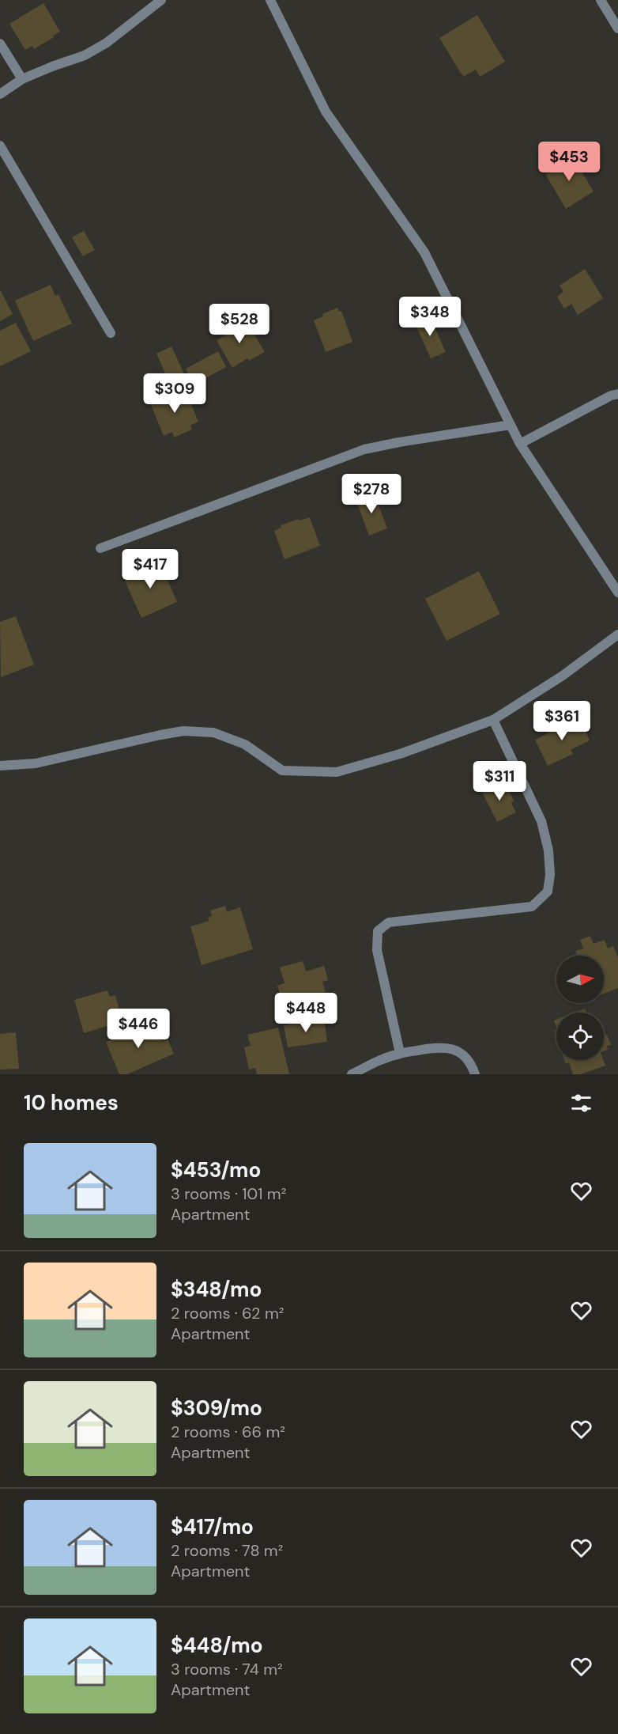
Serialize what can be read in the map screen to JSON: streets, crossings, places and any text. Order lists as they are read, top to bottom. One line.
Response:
{"north":"right","page":{"price":["$453","$348","$528","$309","$278","$417","$361","$311","$448","$446"],"heading":"10 homes","list":[{"name":"$453/mo","note":"3 rooms · 101 m² · Apartment"},{"name":"$348/mo","note":"2 rooms · 62 m² · Apartment"},{"name":"$309/mo","note":"2 rooms · 66 m² · Apartment"},{"name":"$417/mo","note":"2 rooms · 78 m² · Apartment"},{"name":"$448/mo","note":"3 rooms · 74 m² · Apartment"}]}}
